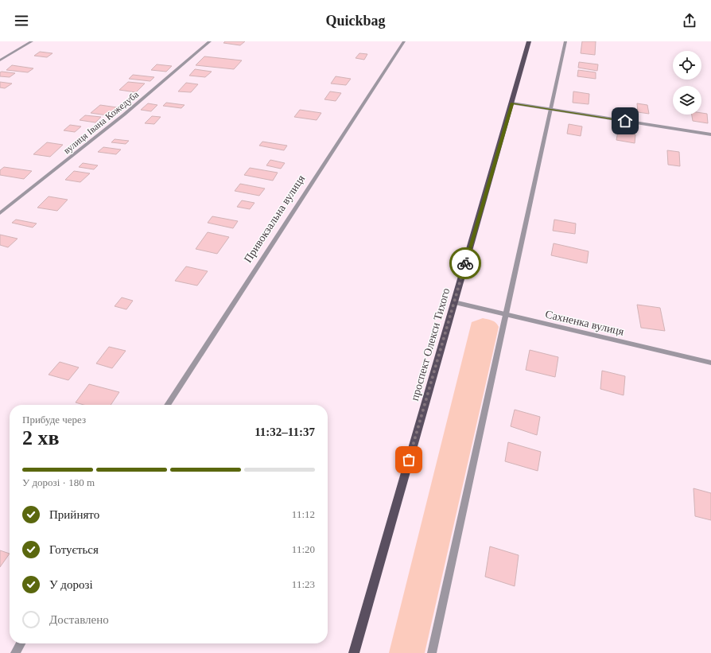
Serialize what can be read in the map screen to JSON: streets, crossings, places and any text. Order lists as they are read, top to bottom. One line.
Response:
{"streets":{"main road":["проспект Олекси Тихого"],"street":["вулиця Івана Кожедуба","Привокзальна вулиця","Сахненка вулиця"]},"crossings":[["Сахненка вулиця","проспект Олекси Тихого"]],"page":{"header":"Quickbag","heading":["2 хв","Прибуде через","11:32–11:37"],"bar":"У дорозі · 180 m","list":[["Прийнято","11:12"],["Готується","11:20"],["У дорозі","11:23"],"Доставлено"]}}
